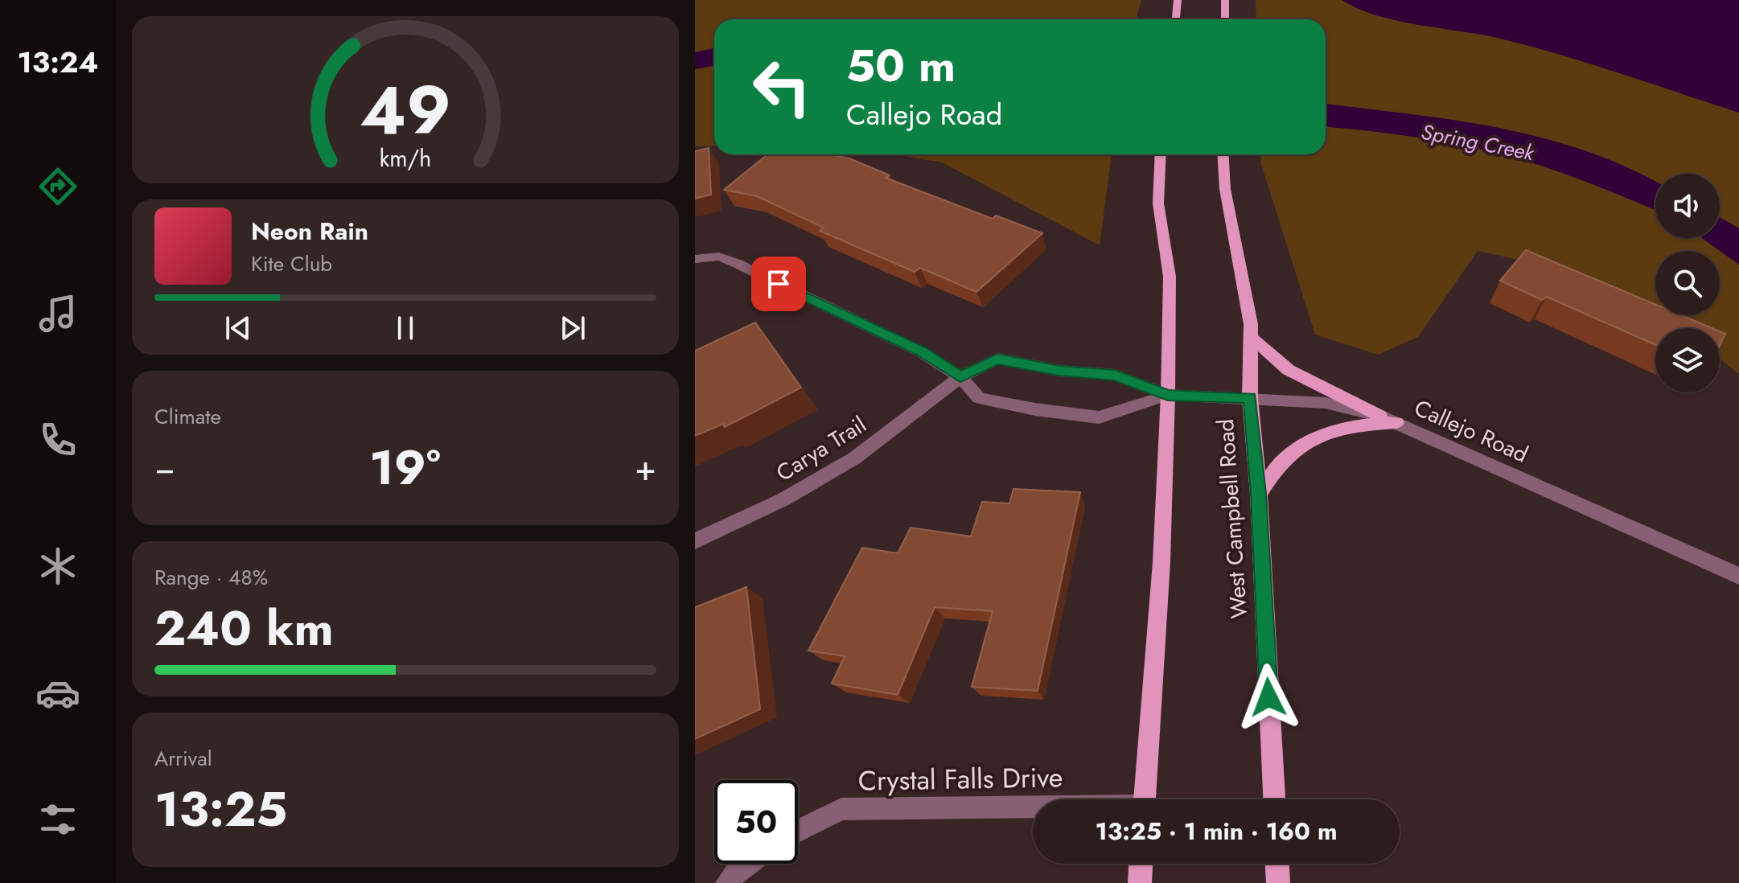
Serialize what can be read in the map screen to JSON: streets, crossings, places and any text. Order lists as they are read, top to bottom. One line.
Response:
{"streets":{"main road":["West Campbell Road"],"street":["Callejo Road","Carya Trail","Crystal Falls Drive"]},"crossings":[["Callejo Road","Carya Trail"],["Callejo Road","West Campbell Road"]],"water":["Spring Creek"],"page":{"tabs":"13:24","turn":["50 m","Callejo Road"],"song":["Neon Rain","Kite Club"],"tile":["Climate",["Range · 48%","240 km"],["Arrival","13:25"]],"heat":["−","19°","+"],"limit":"50","trip":"13:25 · 1 min · 160 m","gauge":["49","km/h"]}}
